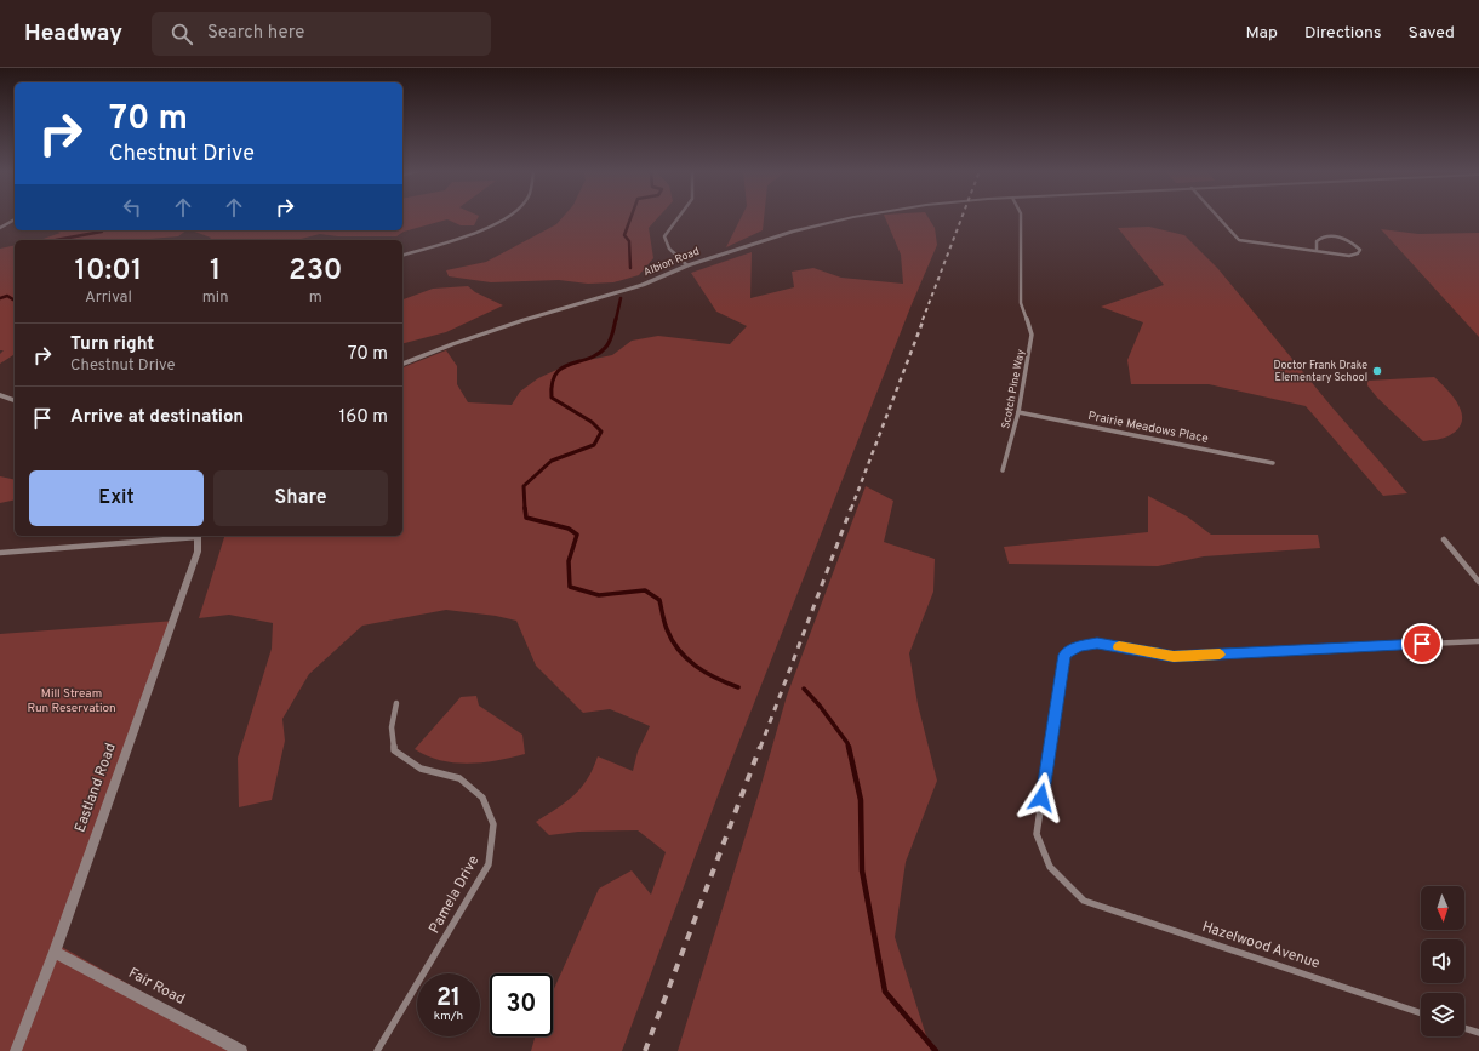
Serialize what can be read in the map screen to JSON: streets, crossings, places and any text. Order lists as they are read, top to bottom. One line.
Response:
{"streets":{"street":["Albion Road","Scotch Pine Way","Prairie Meadows Place","Eastland Road","Pamela Drive","Hazelwood Avenue","Fair Road"]},"crossings":[["Scotch Pine Way","Prairie Meadows Place"],["Eastland Road","Fair Road"]],"parks":["Mill Stream Run Reservation"],"places":["Doctor Frank Drake Elementary School"],"north":"bottom","page":{"header":"Headway","search":"Search here","nav":["Map","Directions","Saved"],"turn":["70 m","Chestnut Drive"],"eta":["10:01","Arrival","1","min","230","m"],"list":[{"name":"Turn right","note":"Chestnut Drive","value":"70 m"},{"name":"Arrive at destination","value":"160 m"}],"buttons":["Exit","Share"],"speed":"21 km/h","limit":"30"}}
